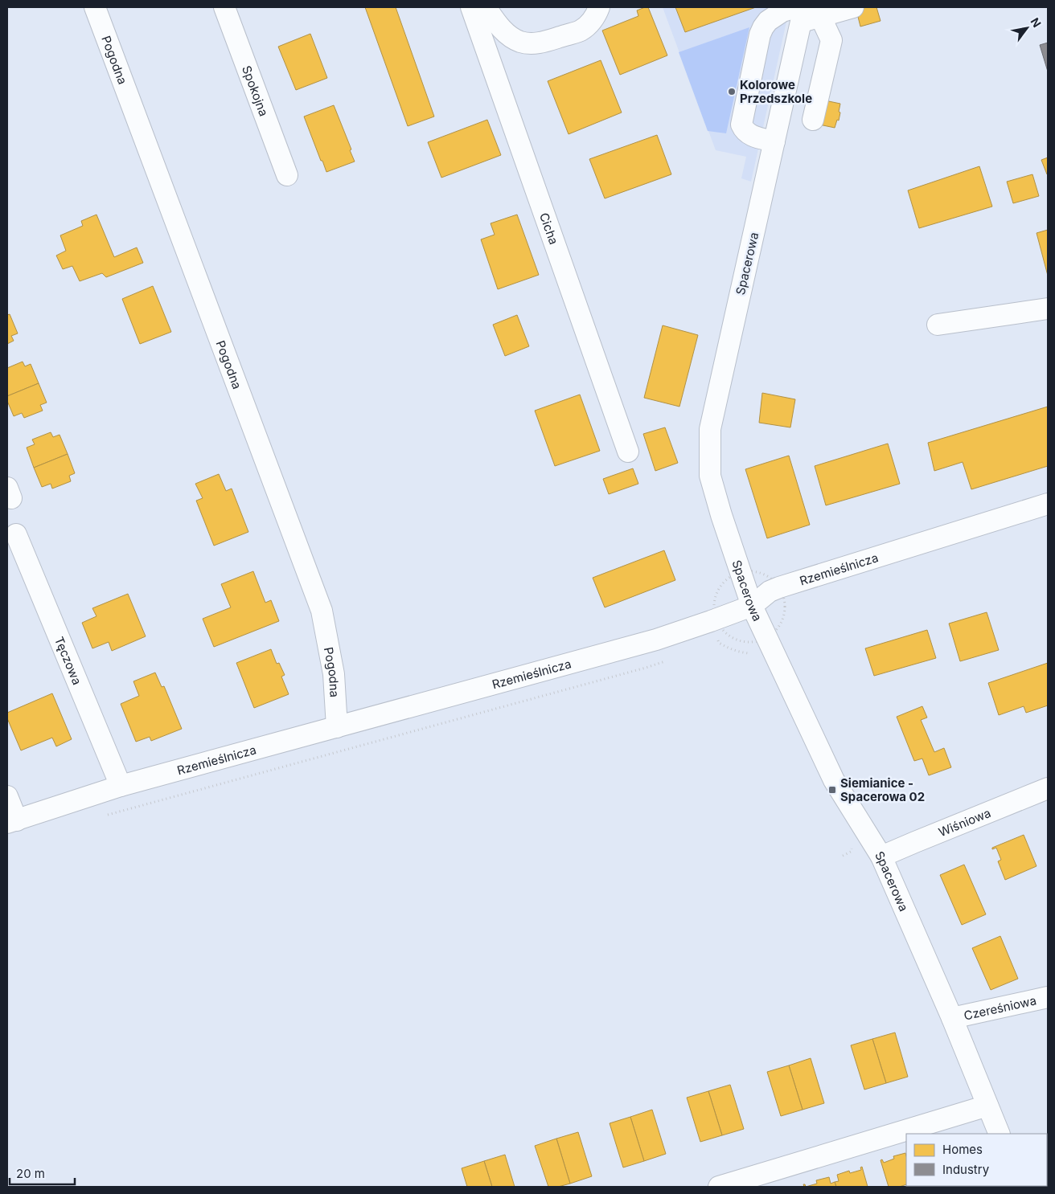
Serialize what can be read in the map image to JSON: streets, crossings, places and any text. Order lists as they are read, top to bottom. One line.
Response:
{"streets":{"street":["Pogodna","Spokojna","Cicha","Spacerowa","Rzemieślnicza","Tęczowa","Wiśniowa","Czereśniowa"]},"crossings":[["Pogodna","Rzemieślnicza"],["Spacerowa","Rzemieślnicza"],["Spacerowa","Wiśniowa"],["Spacerowa","Czereśniowa"],["Rzemieślnicza","Tęczowa"]],"places":{"other":["Kolorowe Przedszkole"],"transit":["Siemianice - Spacerowa 02"]},"legend":["Homes","Industry"],"scale_bar":"20 m","north":"top right"}
